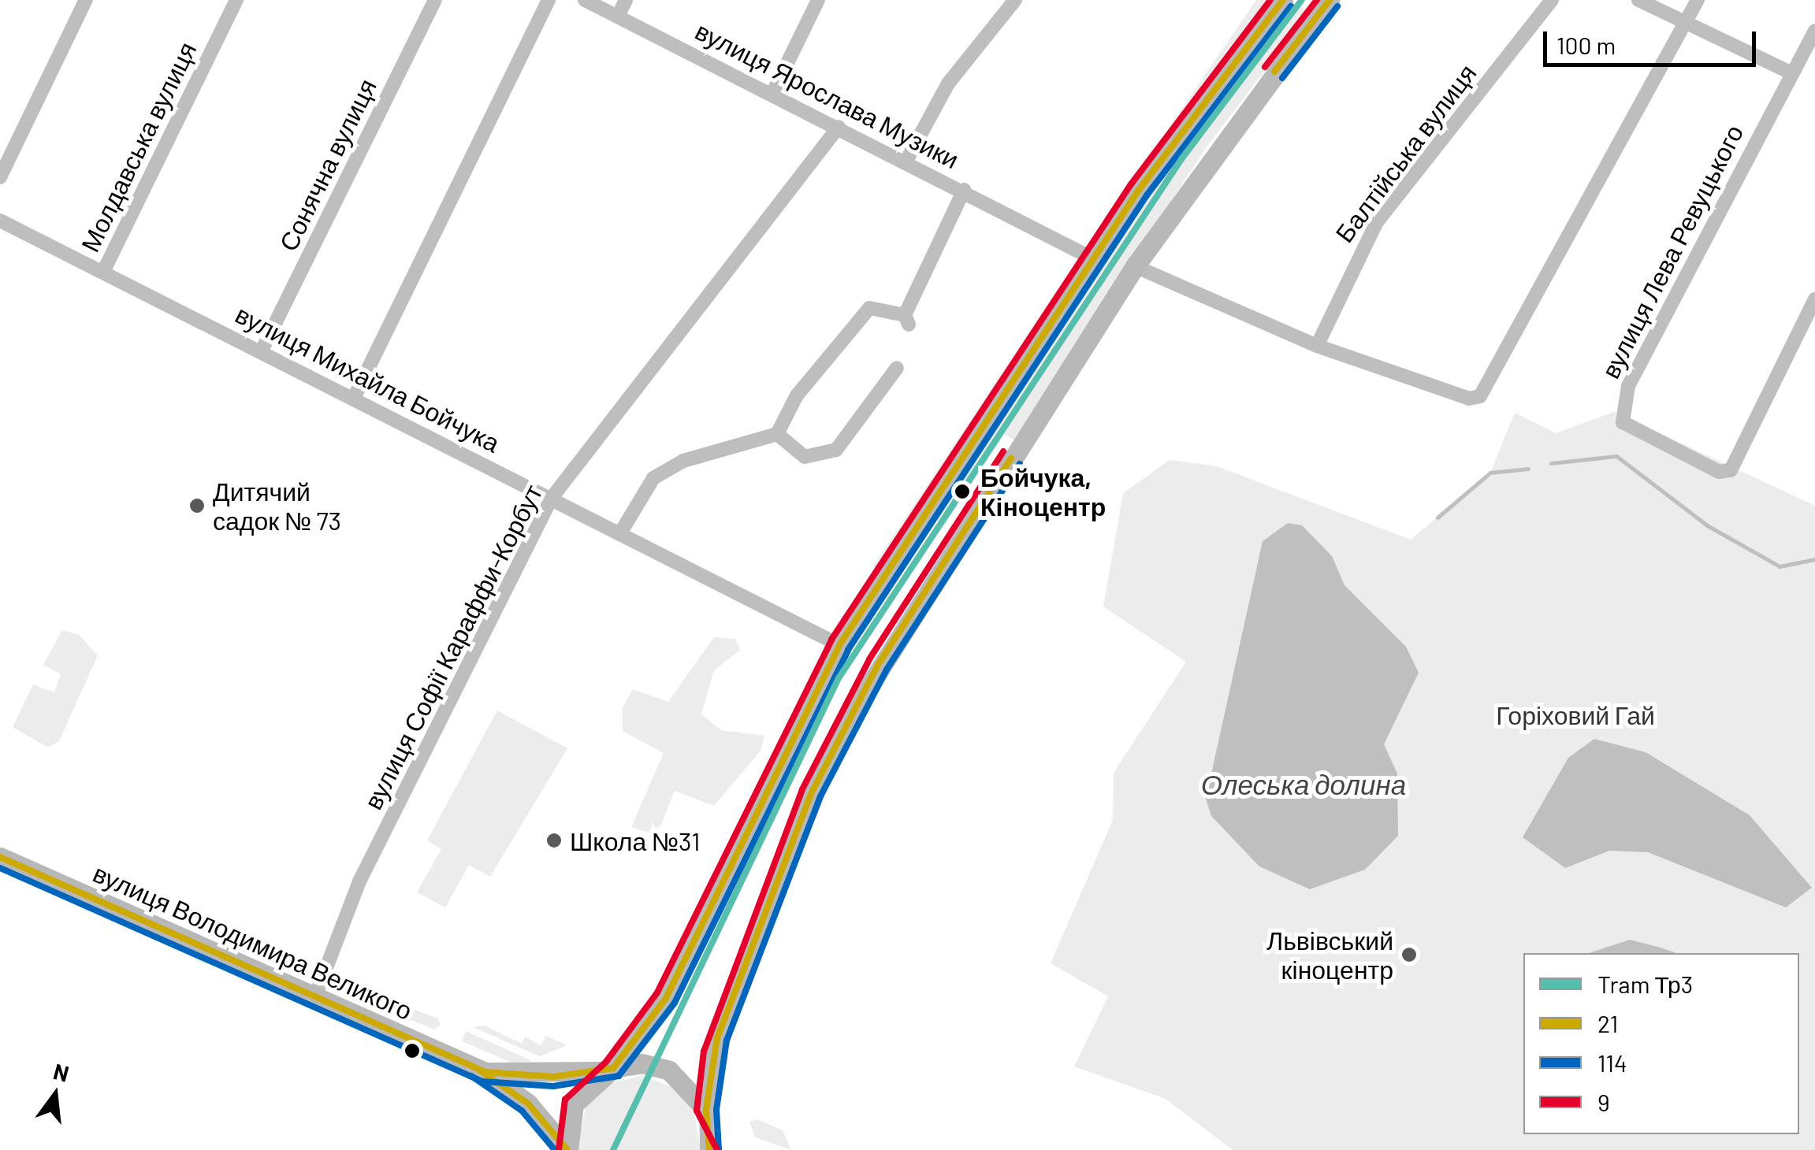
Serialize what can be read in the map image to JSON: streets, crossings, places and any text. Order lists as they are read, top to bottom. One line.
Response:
{"streets":{"main road":["вулиця Володимира Великого"],"street":["вулиця Ярослава Музики","Молдавська вулиця","Балтійська вулиця","Сонячна вулиця","вулиця Лева Ревуцького","вулиця Михайла Бойчука","вулиця Софії Караффи-Корбут"]},"crossings":[["вулиця Ярослава Музики","вулиця Софії Караффи-Корбут"],["Молдавська вулиця","вулиця Михайла Бойчука"],["Сонячна вулиця","вулиця Михайла Бойчука"],["вулиця Михайла Бойчука","вулиця Софії Караффи-Корбут"],["вулиця Софії Караффи-Корбут","вулиця Володимира Великого"]],"water":["Олеська долина"],"parks":["Горіховий Гай"],"places":["Бойчука, Кіноцентр","Дитячий садок № 73","Школа №31","Львівський кіноцентр"],"lines":["tram line Тр3","transit line 21","transit line 9","transit line 114"],"legend":["Tram Тр3","21","114","9"],"scale_bar":"100 m","north":"top"}
